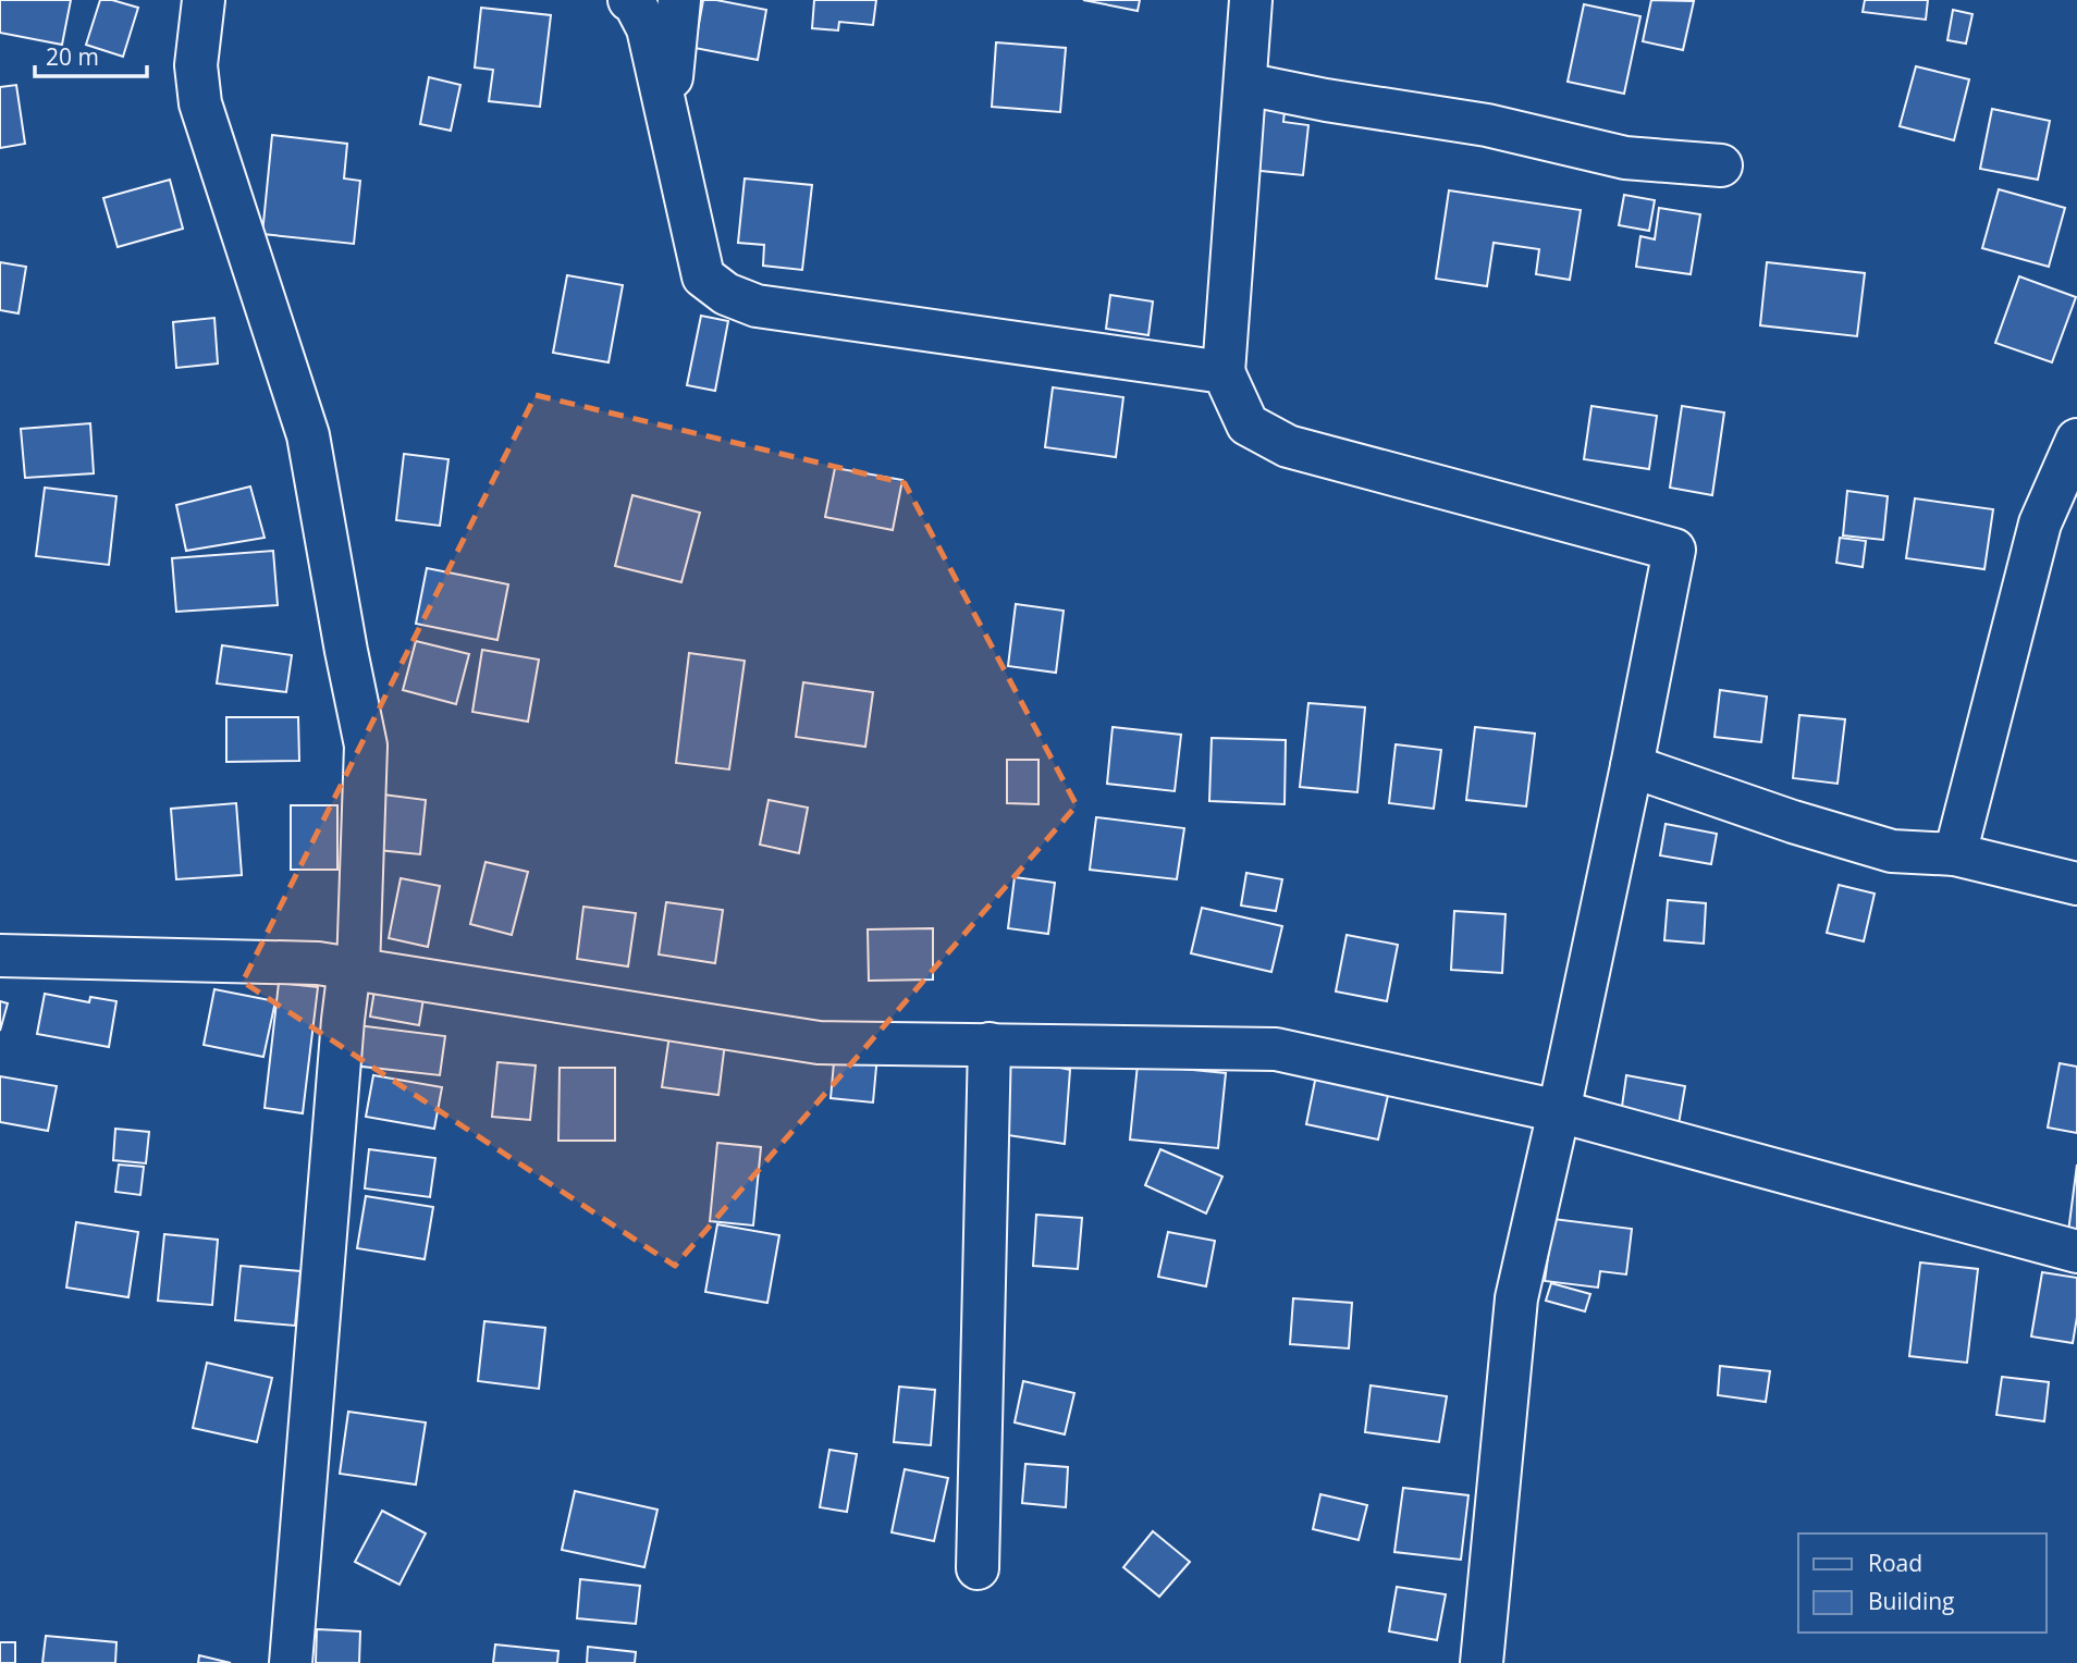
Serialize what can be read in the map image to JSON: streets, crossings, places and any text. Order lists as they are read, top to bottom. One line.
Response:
{"legend":["Road","Building"],"scale_bar":"20 m"}
